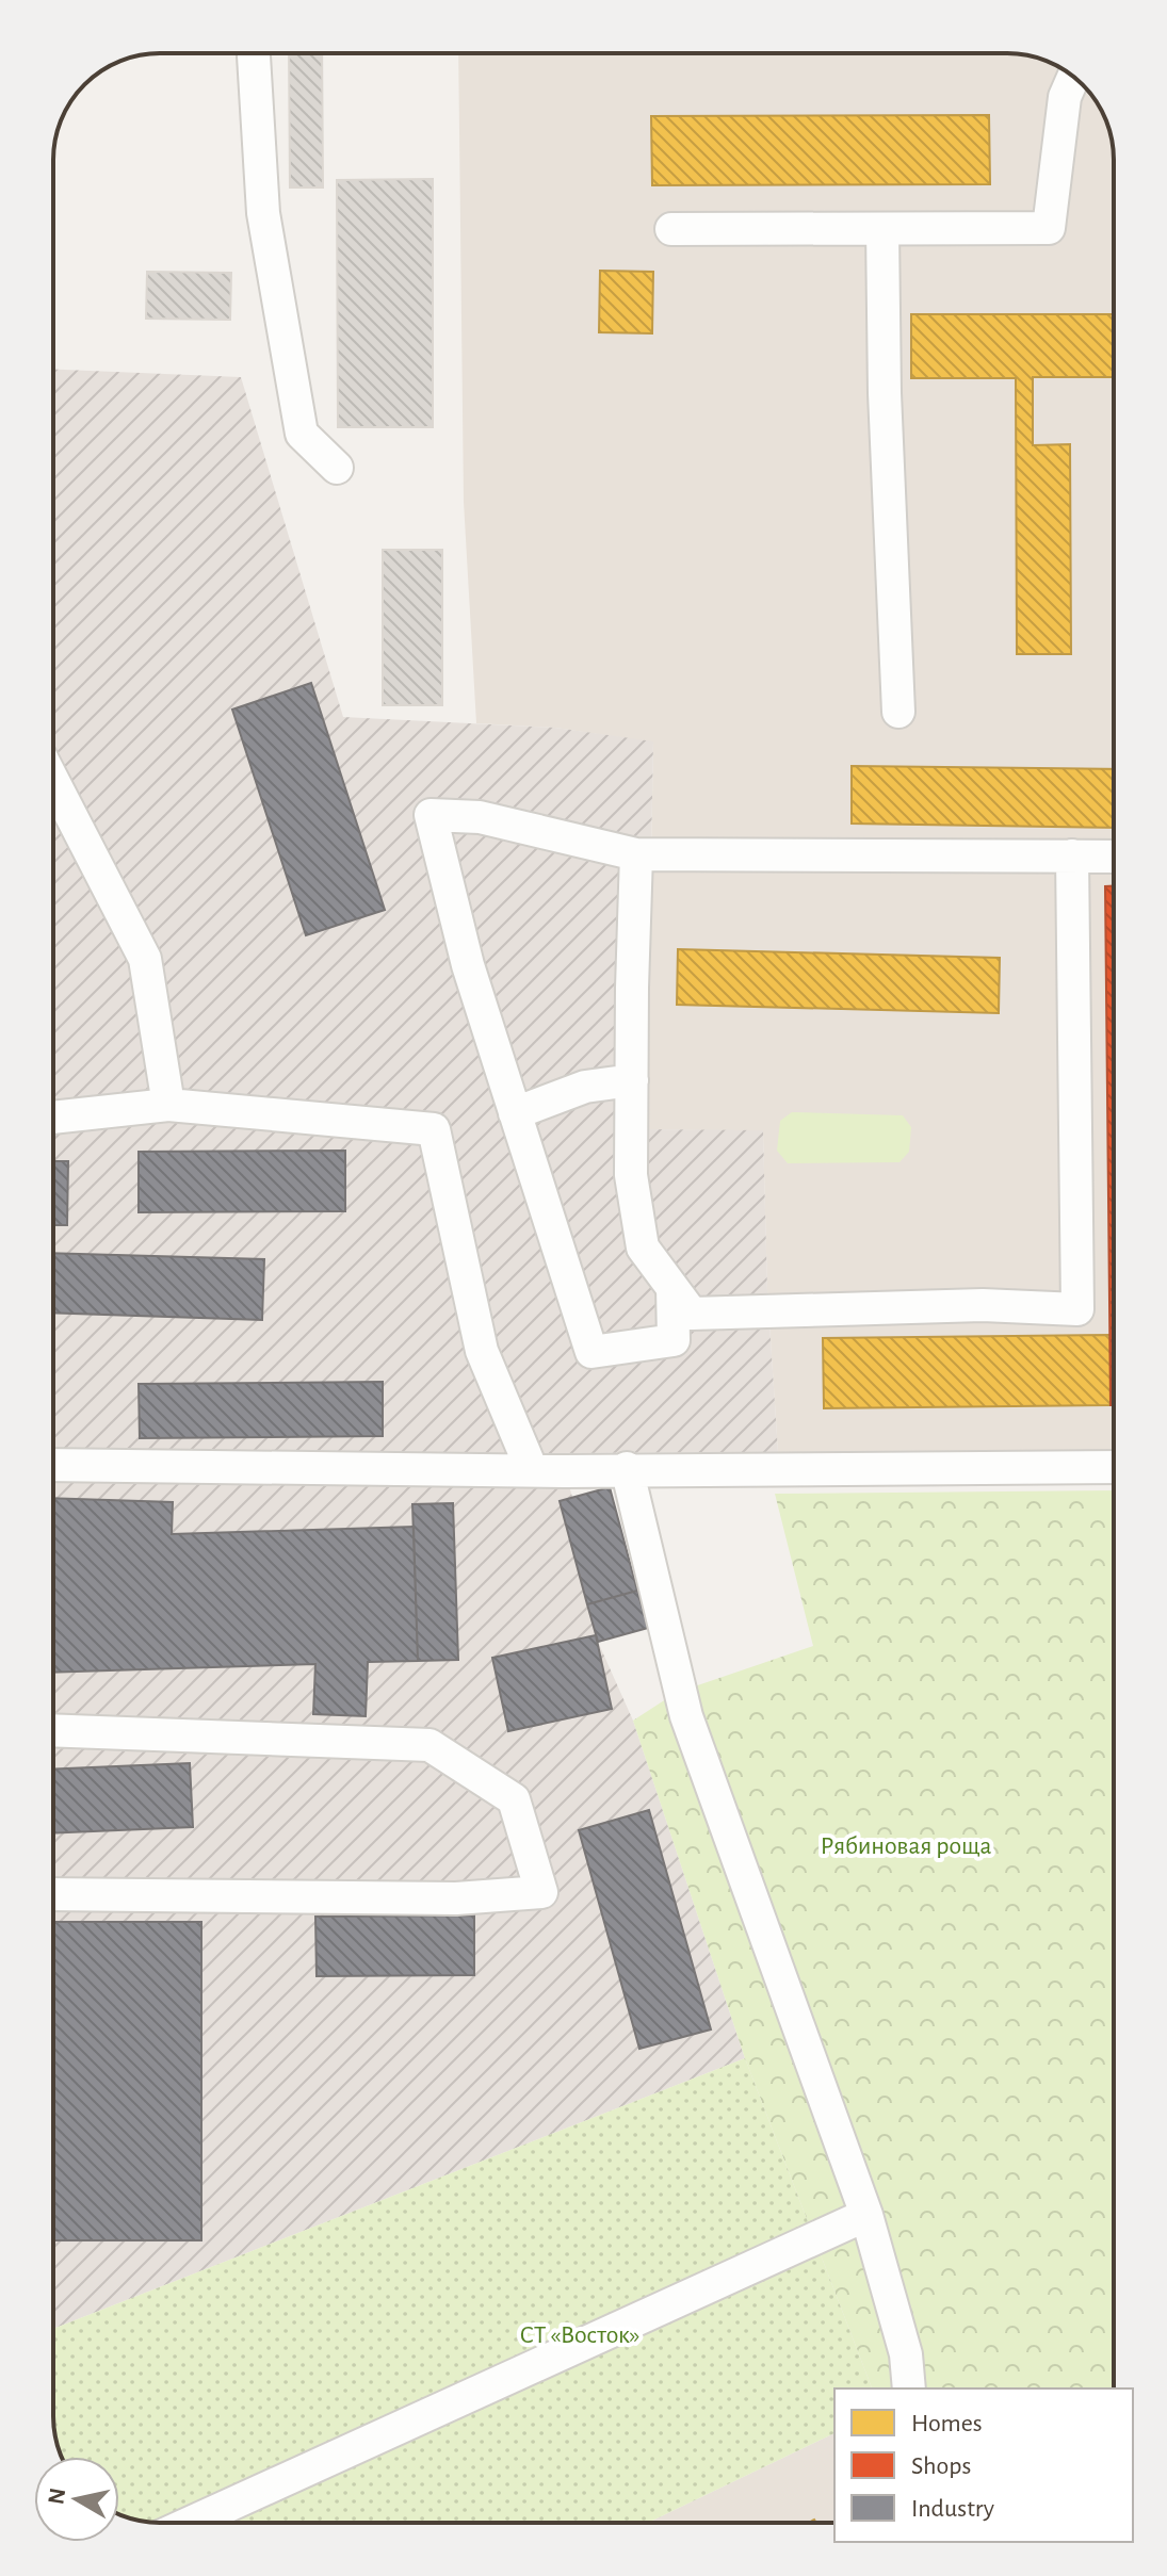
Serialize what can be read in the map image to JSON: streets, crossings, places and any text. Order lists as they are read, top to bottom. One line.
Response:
{"parks":["Рябиновая роща","СТ «Восток»"],"legend":["Homes","Shops","Industry"],"north":"left"}
